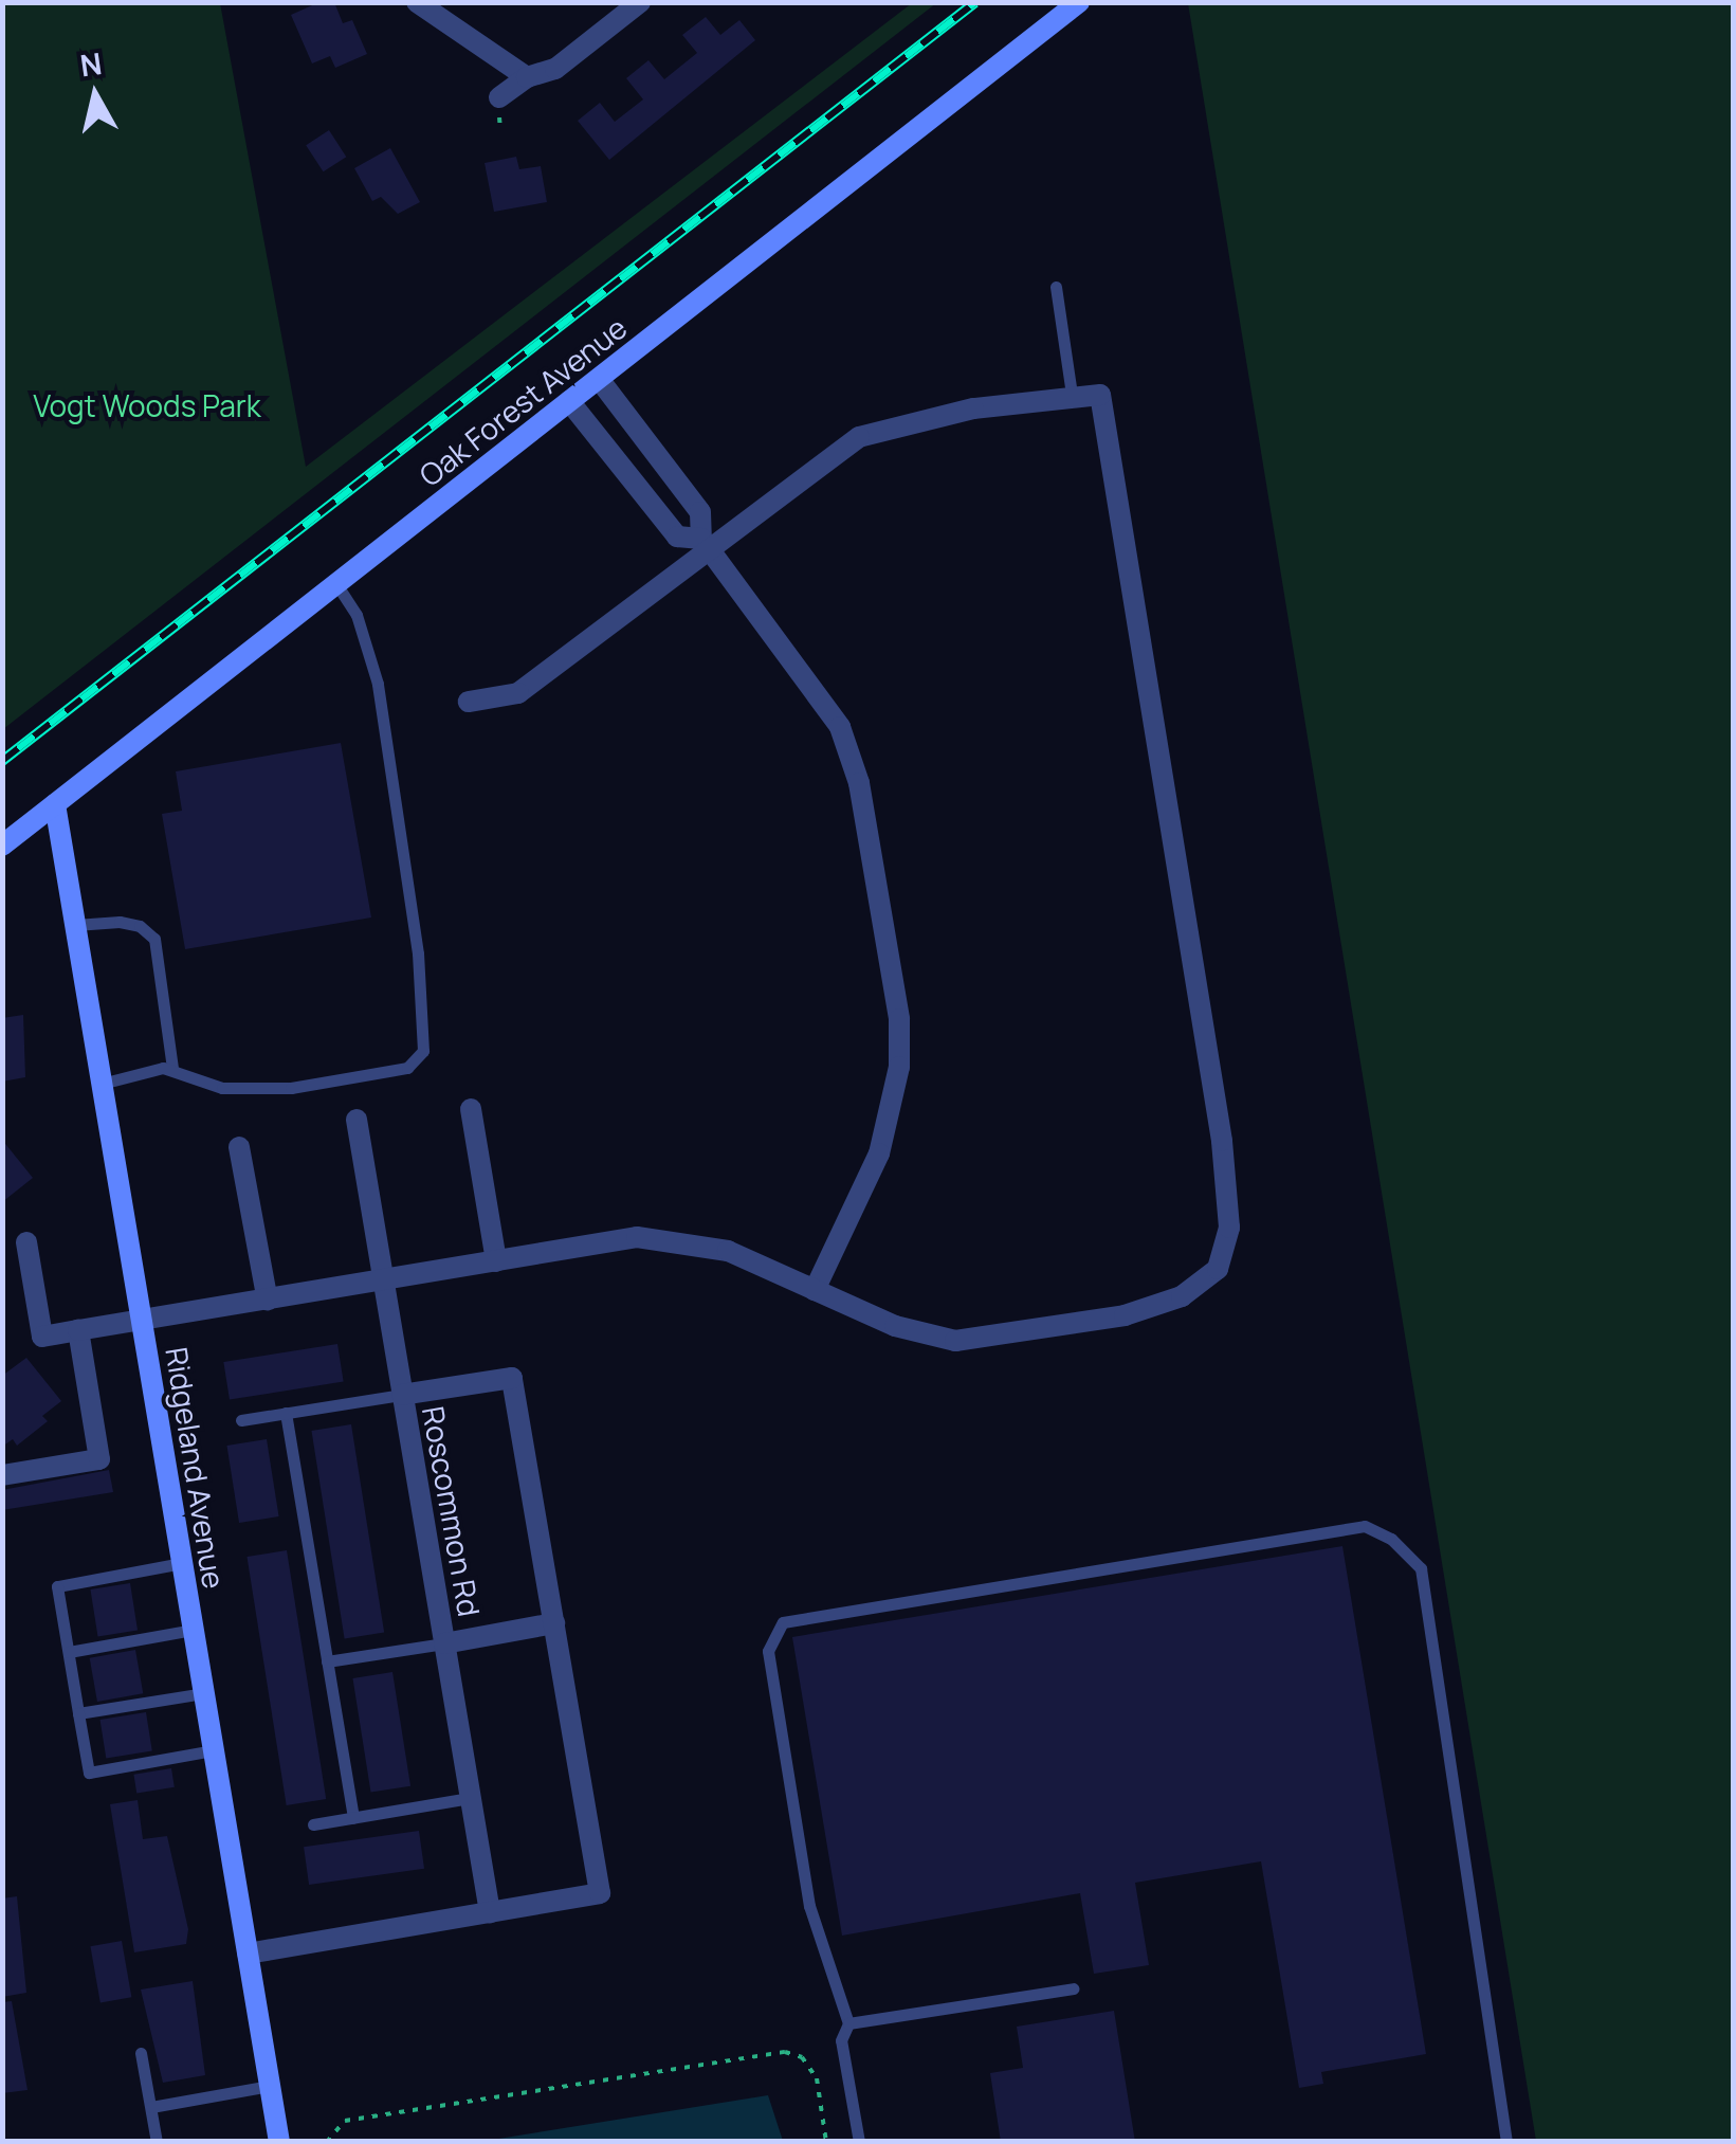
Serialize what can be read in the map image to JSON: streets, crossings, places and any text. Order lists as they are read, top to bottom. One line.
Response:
{"streets":{"street":["Oak Forest Avenue","Ridgeland Avenue","Roscommon Rd"]},"crossings":[["Oak Forest Avenue","Ridgeland Avenue"]],"parks":["Vogt Woods Park"],"north":"top"}
